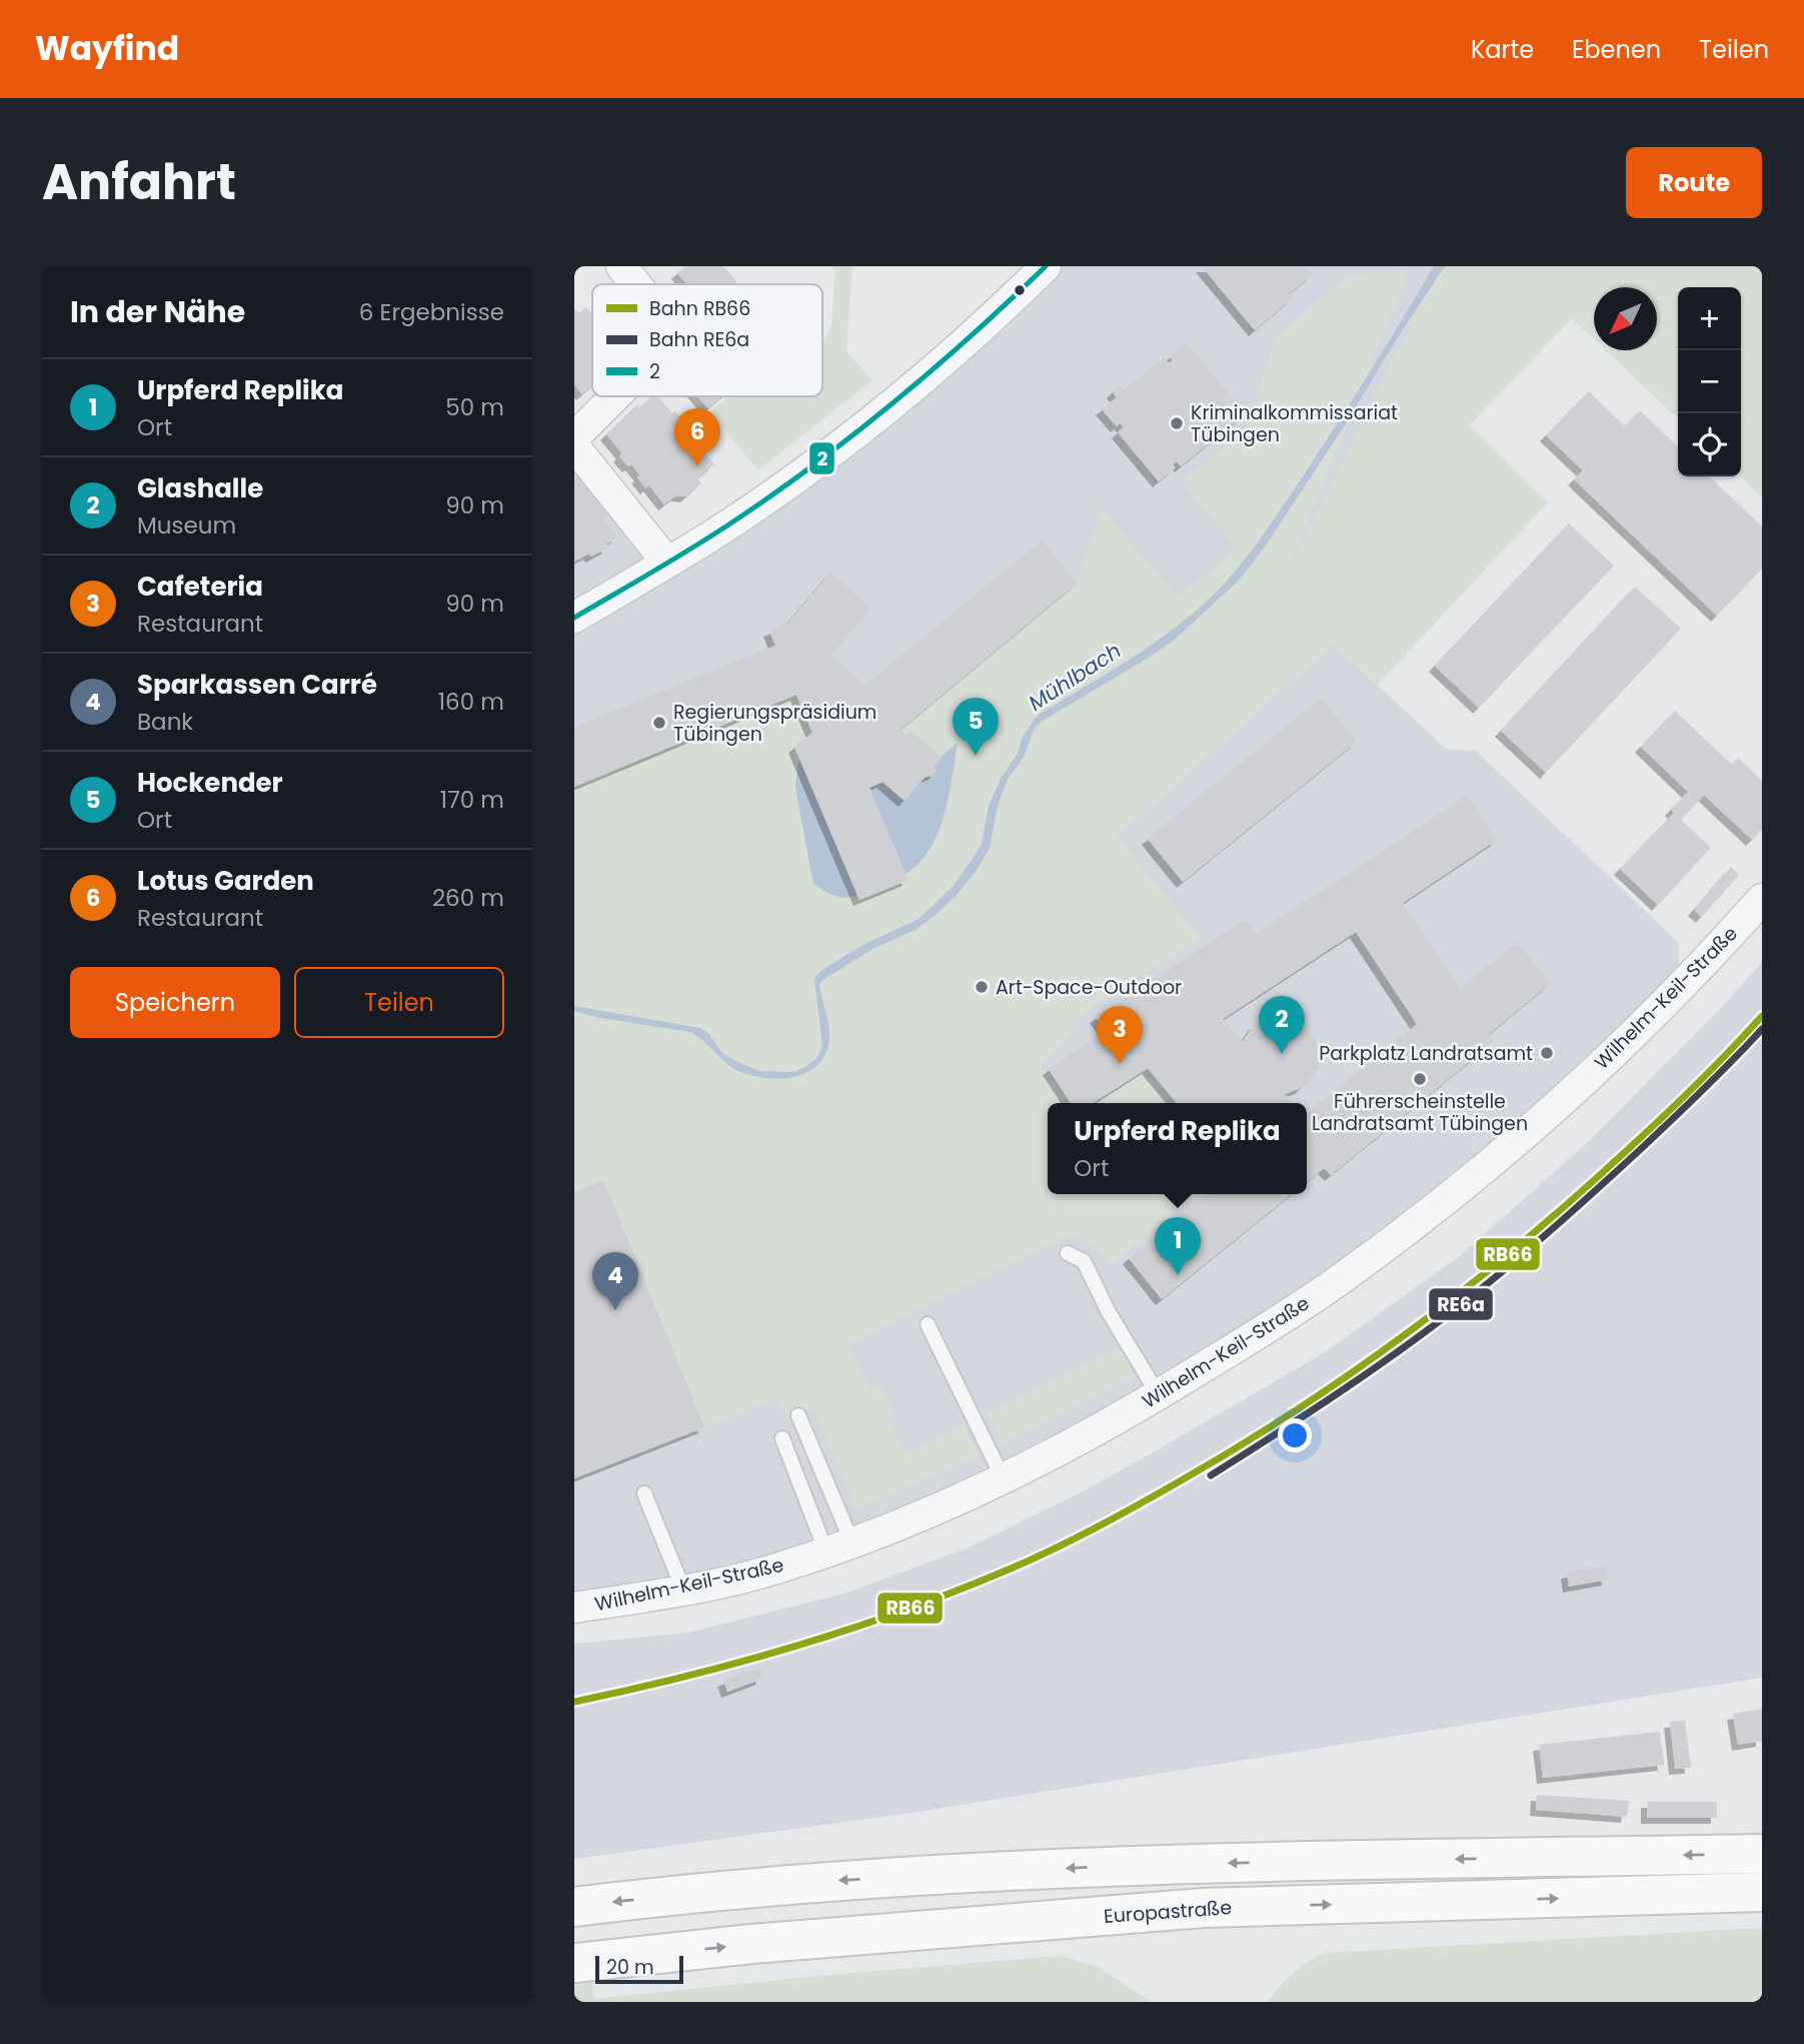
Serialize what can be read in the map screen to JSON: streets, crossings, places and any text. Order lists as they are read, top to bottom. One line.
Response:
{"streets":{"main road":["Europastraße"],"street":["Wilhelm-Keil-Straße"]},"water":["Mühlbach"],"places":["Kriminalkommissariat Tübingen","Regierungspräsidium Tübingen","Art-Space-Outdoor","Parkplatz Landratsamt","Führerscheinstelle Landratsamt Tübingen"],"lines":["transit line 2","rail line RB66","rail line RE6a"],"legend":["Bahn RB66","Bahn RE6a","2"],"scale_bar":"20 m","north":"bottom left","page":{"header":"Wayfind","nav":["Karte","Ebenen","Teilen"],"title":"Anfahrt","buttons":["Route",["Speichern","Teilen"]],"heading":["In der Nähe","6 Ergebnisse"],"map_buttons":["+","−"],"list":[{"mark":"1","name":"Urpferd Replika","note":"Ort","value":"50 m"},{"mark":"2","name":"Glashalle","note":"Museum","value":"90 m"},{"mark":"3","name":"Cafeteria","note":"Restaurant","value":"90 m"},{"mark":"4","name":"Sparkassen Carré","note":"Bank","value":"160 m"},{"mark":"5","name":"Hockender","note":"Ort","value":"170 m"},{"mark":"6","name":"Lotus Garden","note":"Restaurant","value":"260 m"}],"pins":["6","5","2","3","1","4"],"popup":["Urpferd Replika","Ort"],"scale":"20 m"}}
